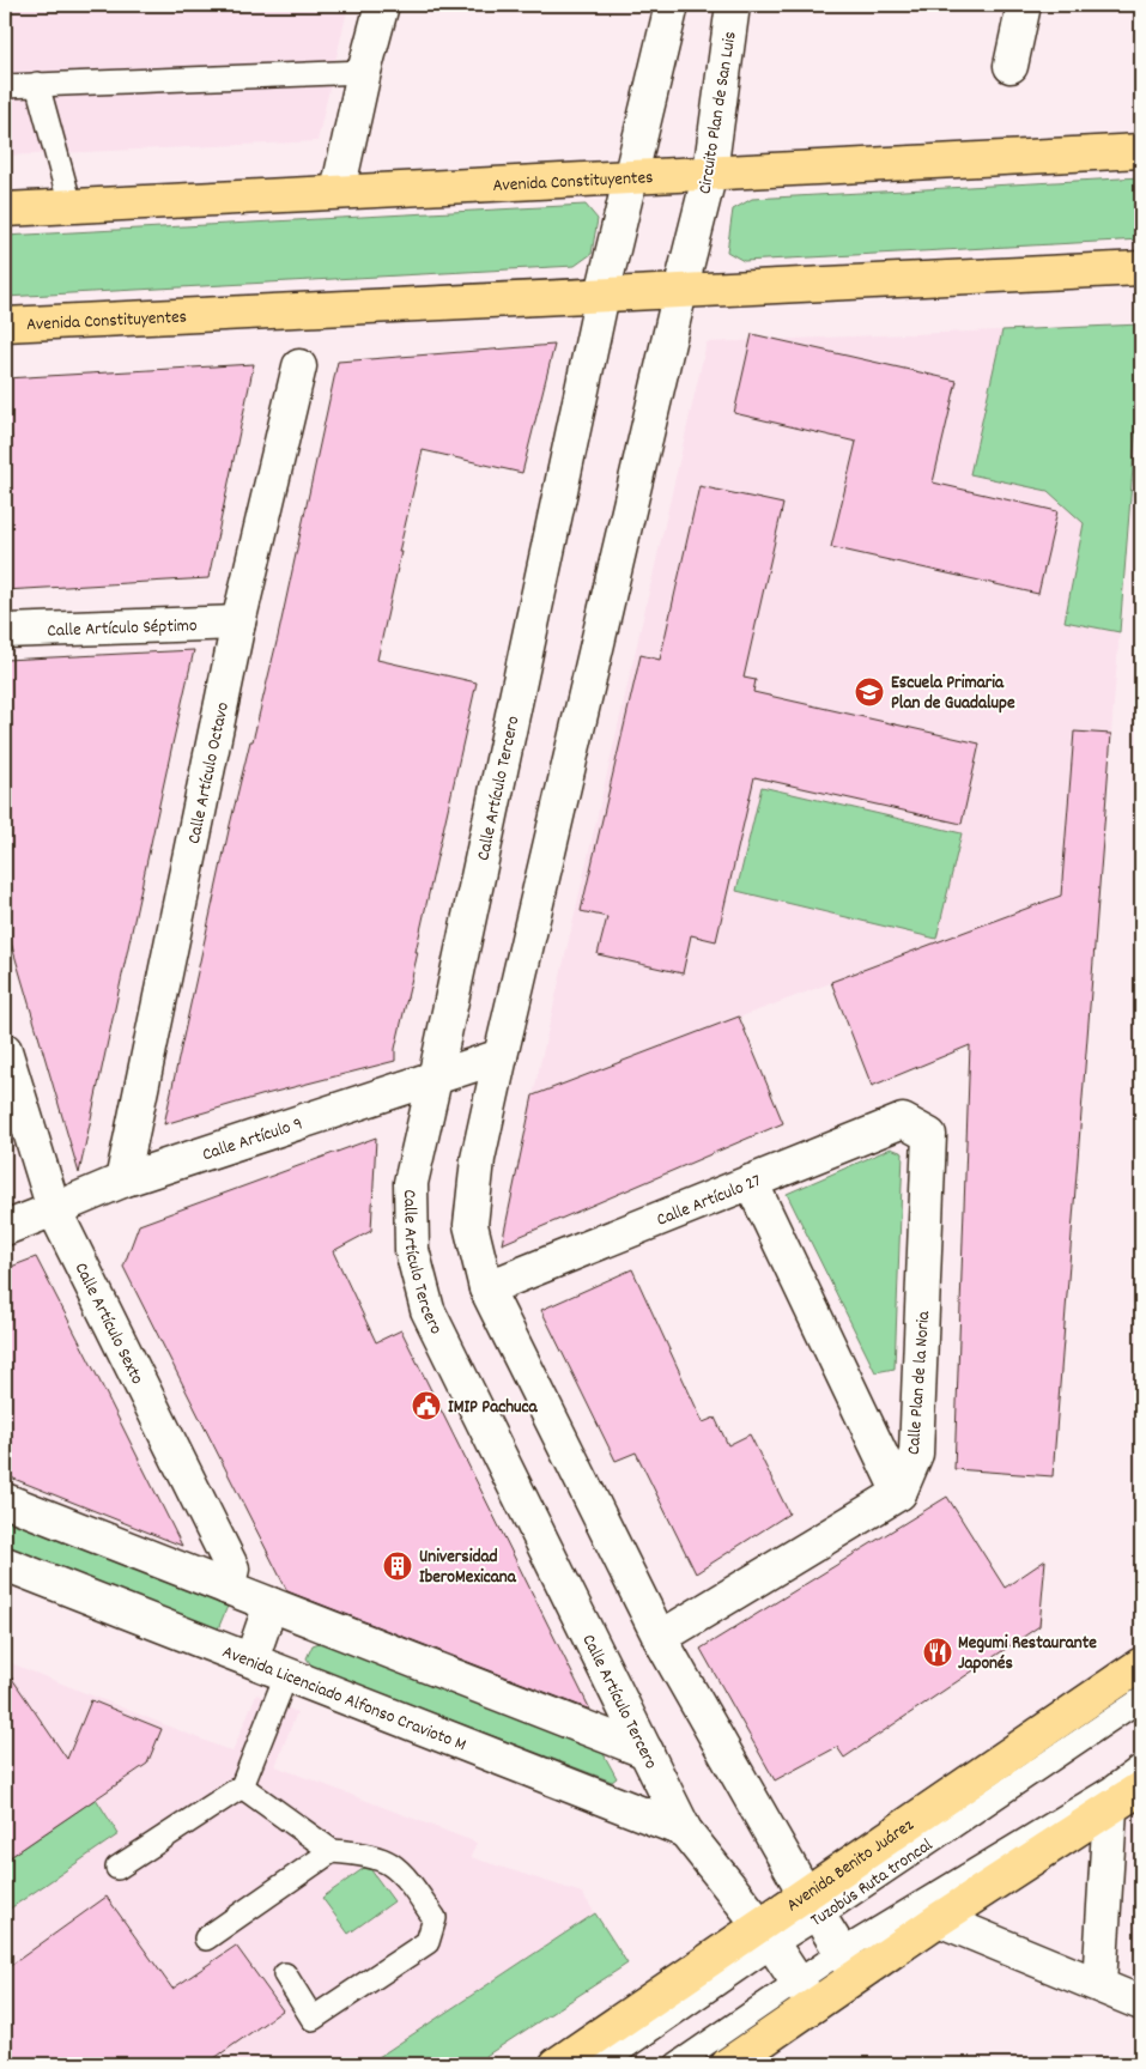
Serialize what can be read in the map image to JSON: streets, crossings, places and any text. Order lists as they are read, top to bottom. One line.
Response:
{"streets":{"main road":["Avenida Constituyentes","Avenida Benito Juárez"],"street":["Circuito Plan de San Luis","Calle Artículo Séptimo","Calle Artículo Octavo","Calle Artículo Tercero","Calle Artículo 9","Calle Artículo 27","Calle Artículo Sexto","Calle Plan de la Noria","Avenida Licenciado Alfonso Cravioto M"],"lane":["Tuzobús Ruta troncal"]},"crossings":[["Circuito Plan de San Luis","Avenida Constituyentes"],["Avenida Constituyentes","Calle Artículo Tercero"],["Calle Artículo Séptimo","Calle Artículo Octavo"],["Calle Artículo Octavo","Calle Artículo 9"],["Calle Artículo Tercero","Calle Artículo 9"],["Calle Artículo Tercero","Avenida Licenciado Alfonso Cravioto M"],["Calle Artículo Tercero","Avenida Benito Juárez"],["Calle Artículo 9","Calle Artículo Sexto"],["Calle Artículo 27","Calle Plan de la Noria"],["Avenida Benito Juárez","Tuzobús Ruta troncal"]],"places":{"school or university":["Escuela Primaria Plan de Guadalupe"],"public building":["IMIP Pachuca"],"building":["Universidad IberoMexicana"],"restaurant":["Megumi Restaurante Japonés"]}}
